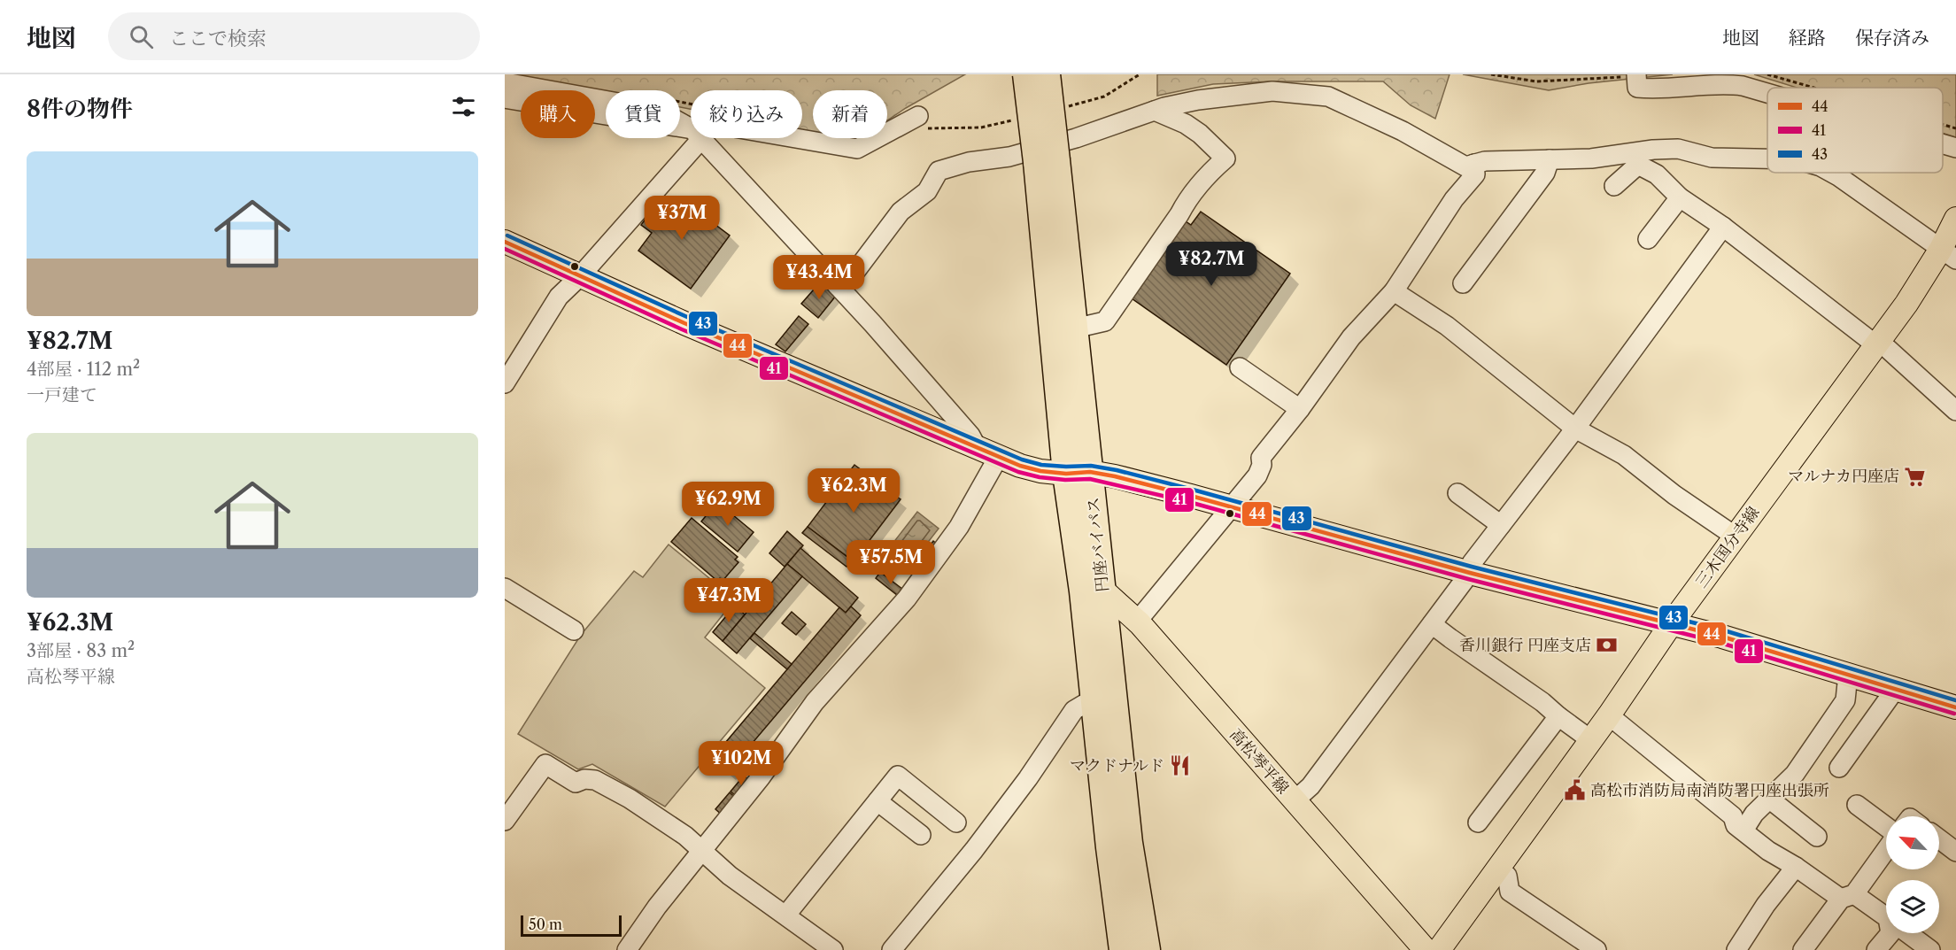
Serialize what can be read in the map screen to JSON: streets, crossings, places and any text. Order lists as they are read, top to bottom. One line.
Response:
{"streets":{"highway":["円座バイパス"],"main road":["三木国分寺線","高松琴平線"]},"crossings":[["円座バイパス","高松琴平線"]],"places":{"supermarket":["マルナカ円座店"],"bank":["香川銀行 円座支店"],"restaurant":["マクドナルド"],"public building":["高松市消防局南消防署円座出張所"]},"lines":["transit line 43","transit line 44","transit line 41"],"legend":["44","41","43"],"scale_bar":"50 m","north":"top left","page":{"header":"地図","search":"ここで検索","nav":["地図","経路","保存済み"],"heading":"8件の物件","chip":["購入","賃貸","絞り込み","新着"],"list":[{"name":"¥82.7M","note":"4部屋 · 112 m² · 一戸建て"},{"name":"¥62.3M","note":"3部屋 · 83 m² · 高松琴平線"}],"price":["¥37M","¥82.7M","¥43.4M","¥62.3M","¥62.9M","¥57.5M","¥47.3M","¥102M"],"scale":"50 m"}}
